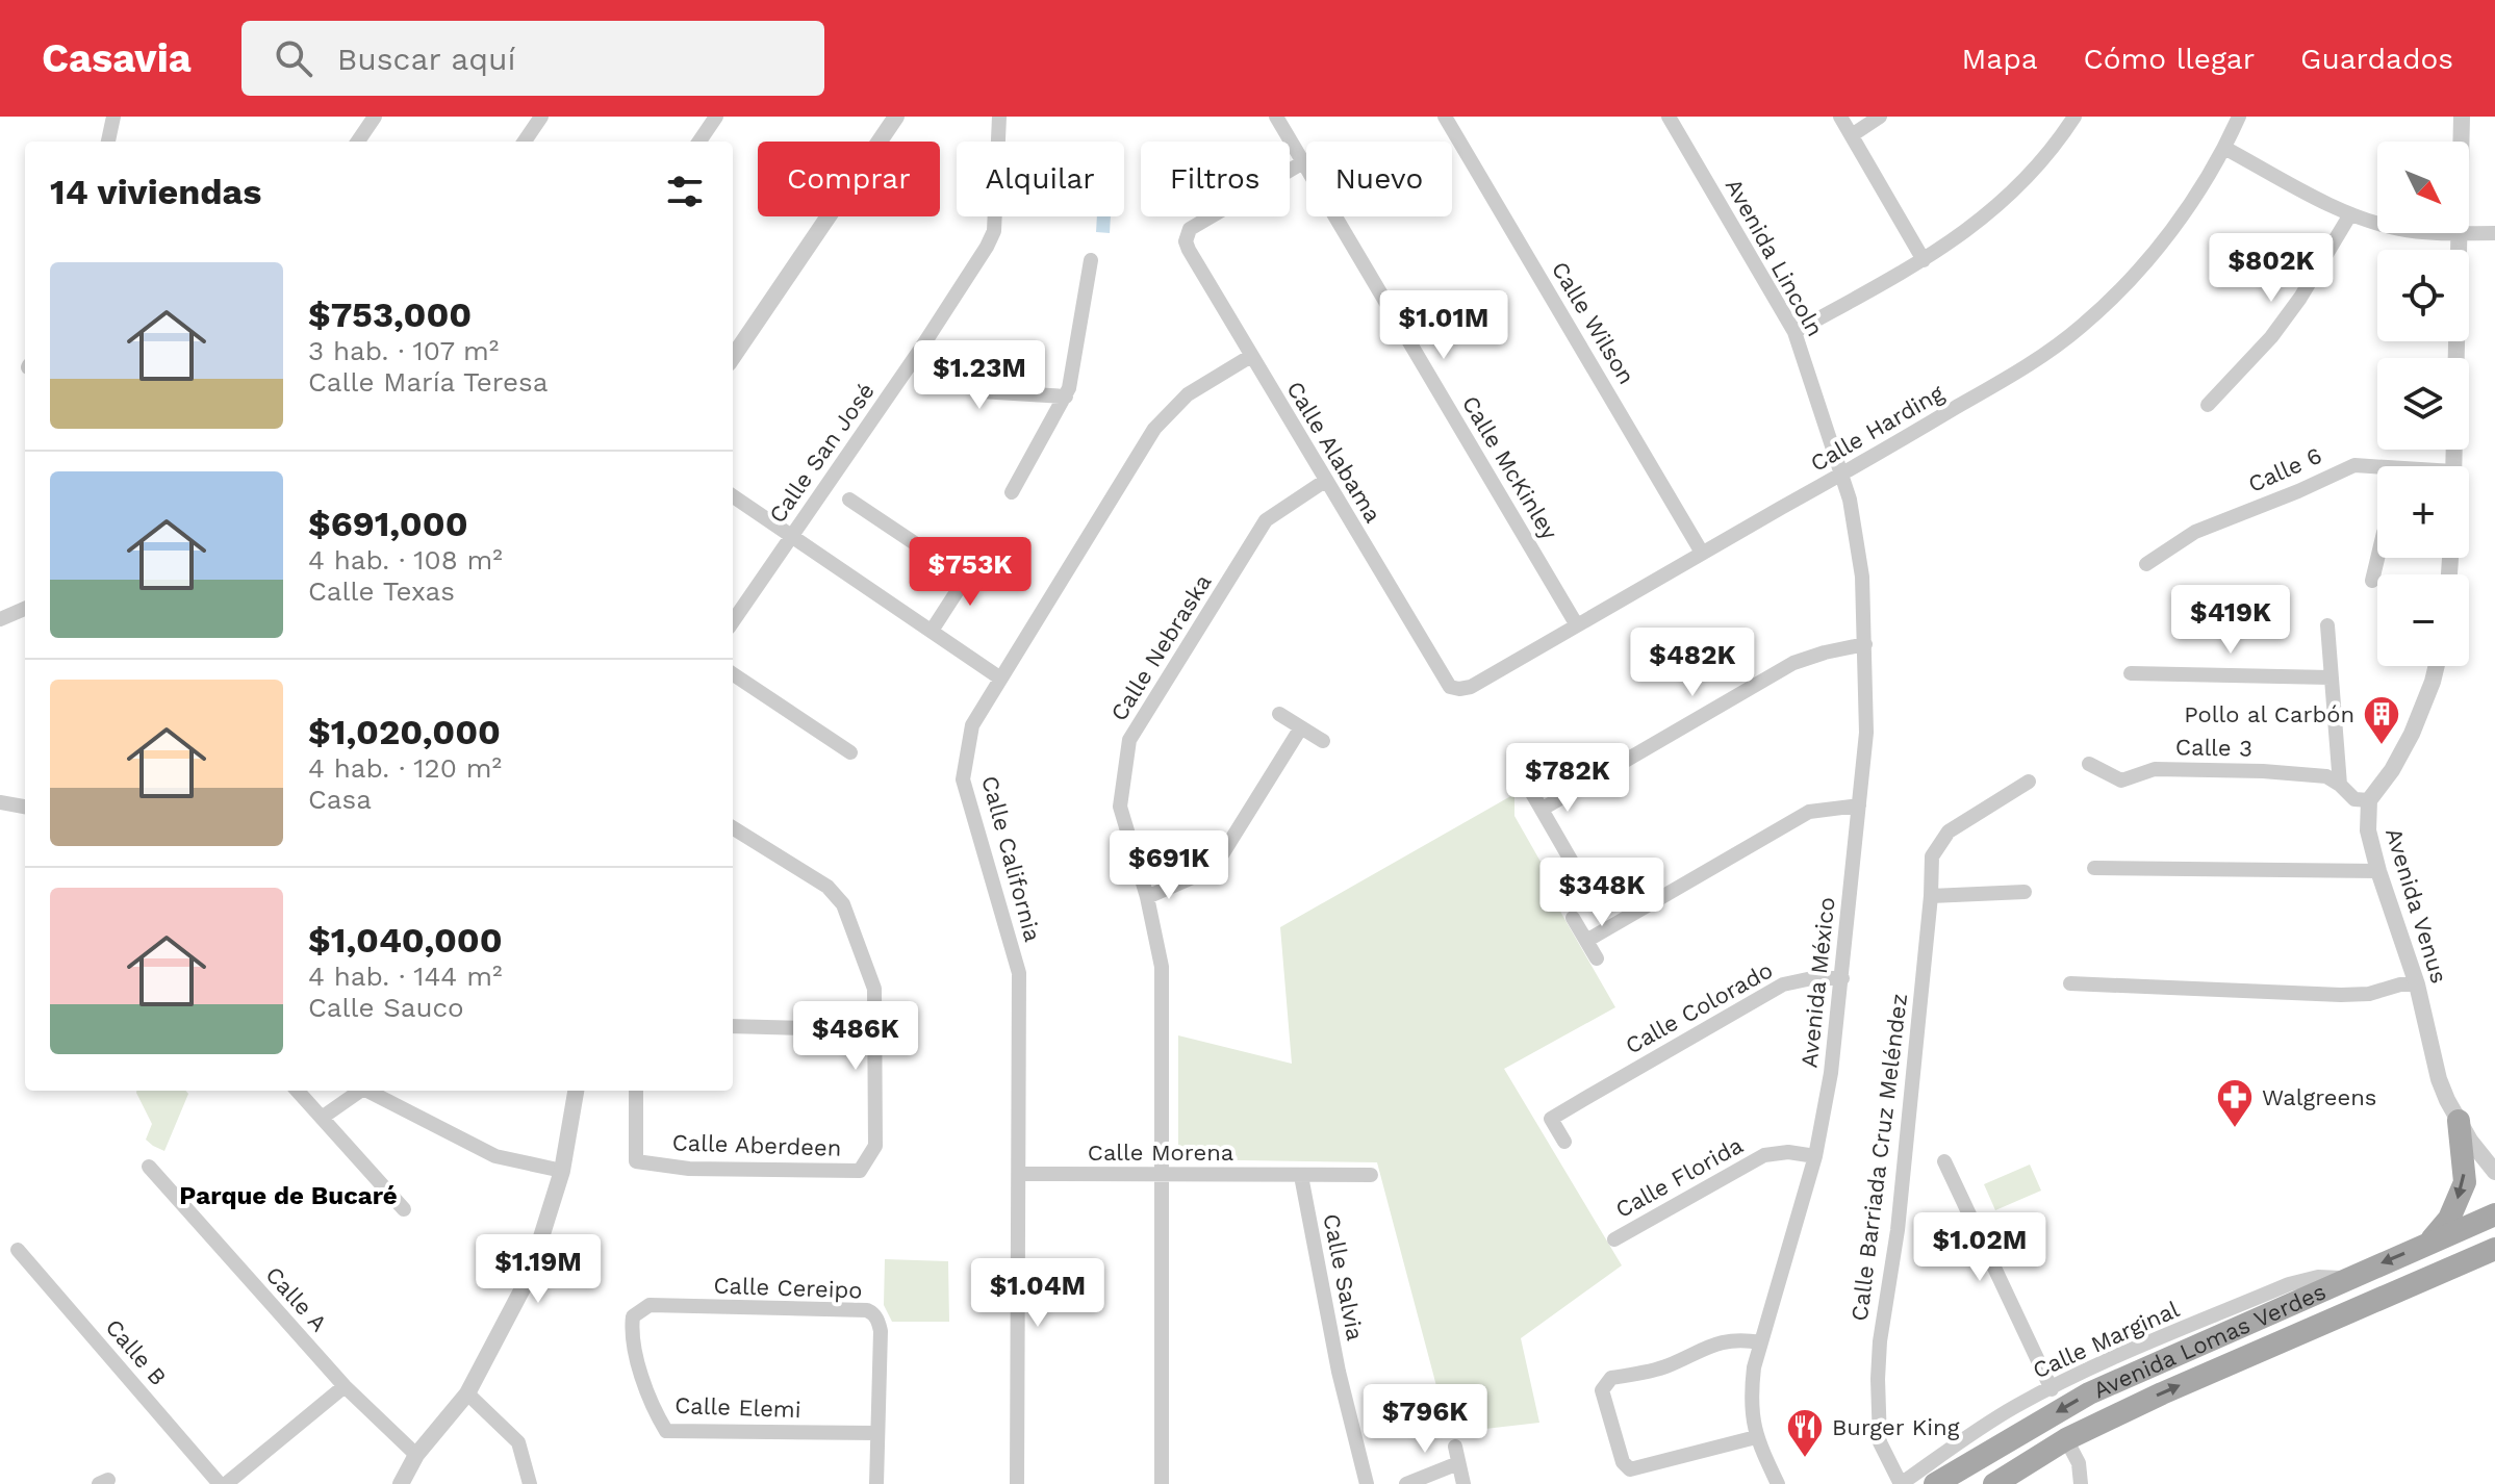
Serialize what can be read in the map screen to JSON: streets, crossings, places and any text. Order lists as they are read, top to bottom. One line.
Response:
{"streets":{"main road":["Avenida Lomas Verdes"],"street":["Avenida Lincoln","Calle Wilson","Calle Harding","Calle Alabama","Calle San José","Calle McKinley","Calle 6","Calle Nebraska","Calle 3","Calle California","Avenida Venus","Avenida México","Calle Colorado","Calle Aberdeen","Calle Morena","Calle Barriada Cruz Meléndez","Calle Florida","Calle Salvia","Calle Cereipo","Calle A","Calle Marginal","Calle B","Calle Elemi"]},"crossings":[["Avenida Lincoln","Calle Harding"],["Avenida Lincoln","Avenida México"],["Calle Wilson","Calle Harding"],["Calle Harding","Calle Alabama"],["Calle Harding","Calle McKinley"],["Calle Harding","Avenida México"],["Calle Alabama","Calle McKinley"],["Calle Alabama","Calle Nebraska"],["Calle Alabama","Calle California"],["Calle Nebraska","Calle Morena"],["Calle 3","Avenida Venus"],["Calle California","Calle Morena"],["Avenida México","Calle Colorado"],["Avenida México","Calle Florida"],["Calle Morena","Calle Salvia"],["Calle Barriada Cruz Meléndez","Calle Marginal"],["Calle Cereipo","Calle Elemi"],["Calle A","Calle B"],["Calle Marginal","Avenida Lomas Verdes"]],"districts":["Parque de Bucaré"],"places":{"building":["Pollo al Carbón"],"pharmacy":["Walgreens"],"restaurant":["Burger King"]},"north":"bottom right","page":{"header":"Casavia","search":"Buscar aquí","nav":["Mapa","Cómo llegar","Guardados"],"map_buttons":["+","−"],"chip":["Comprar","Alquilar","Filtros","Nuevo"],"heading":"14 viviendas","price":["$802K","$1.01M","$1.23M","$753K","$419K","$482K","$782K","$691K","$348K","$486K","$1.02M","$1.19M","$1.04M","$796K"],"list":[{"name":"$753,000","note":"3 hab. · 107 m² · Calle María Teresa"},{"name":"$691,000","note":"4 hab. · 108 m² · Calle Texas"},{"name":"$1,020,000","note":"4 hab. · 120 m² · Casa"},{"name":"$1,040,000","note":"4 hab. · 144 m² · Calle Sauco"}]}}
